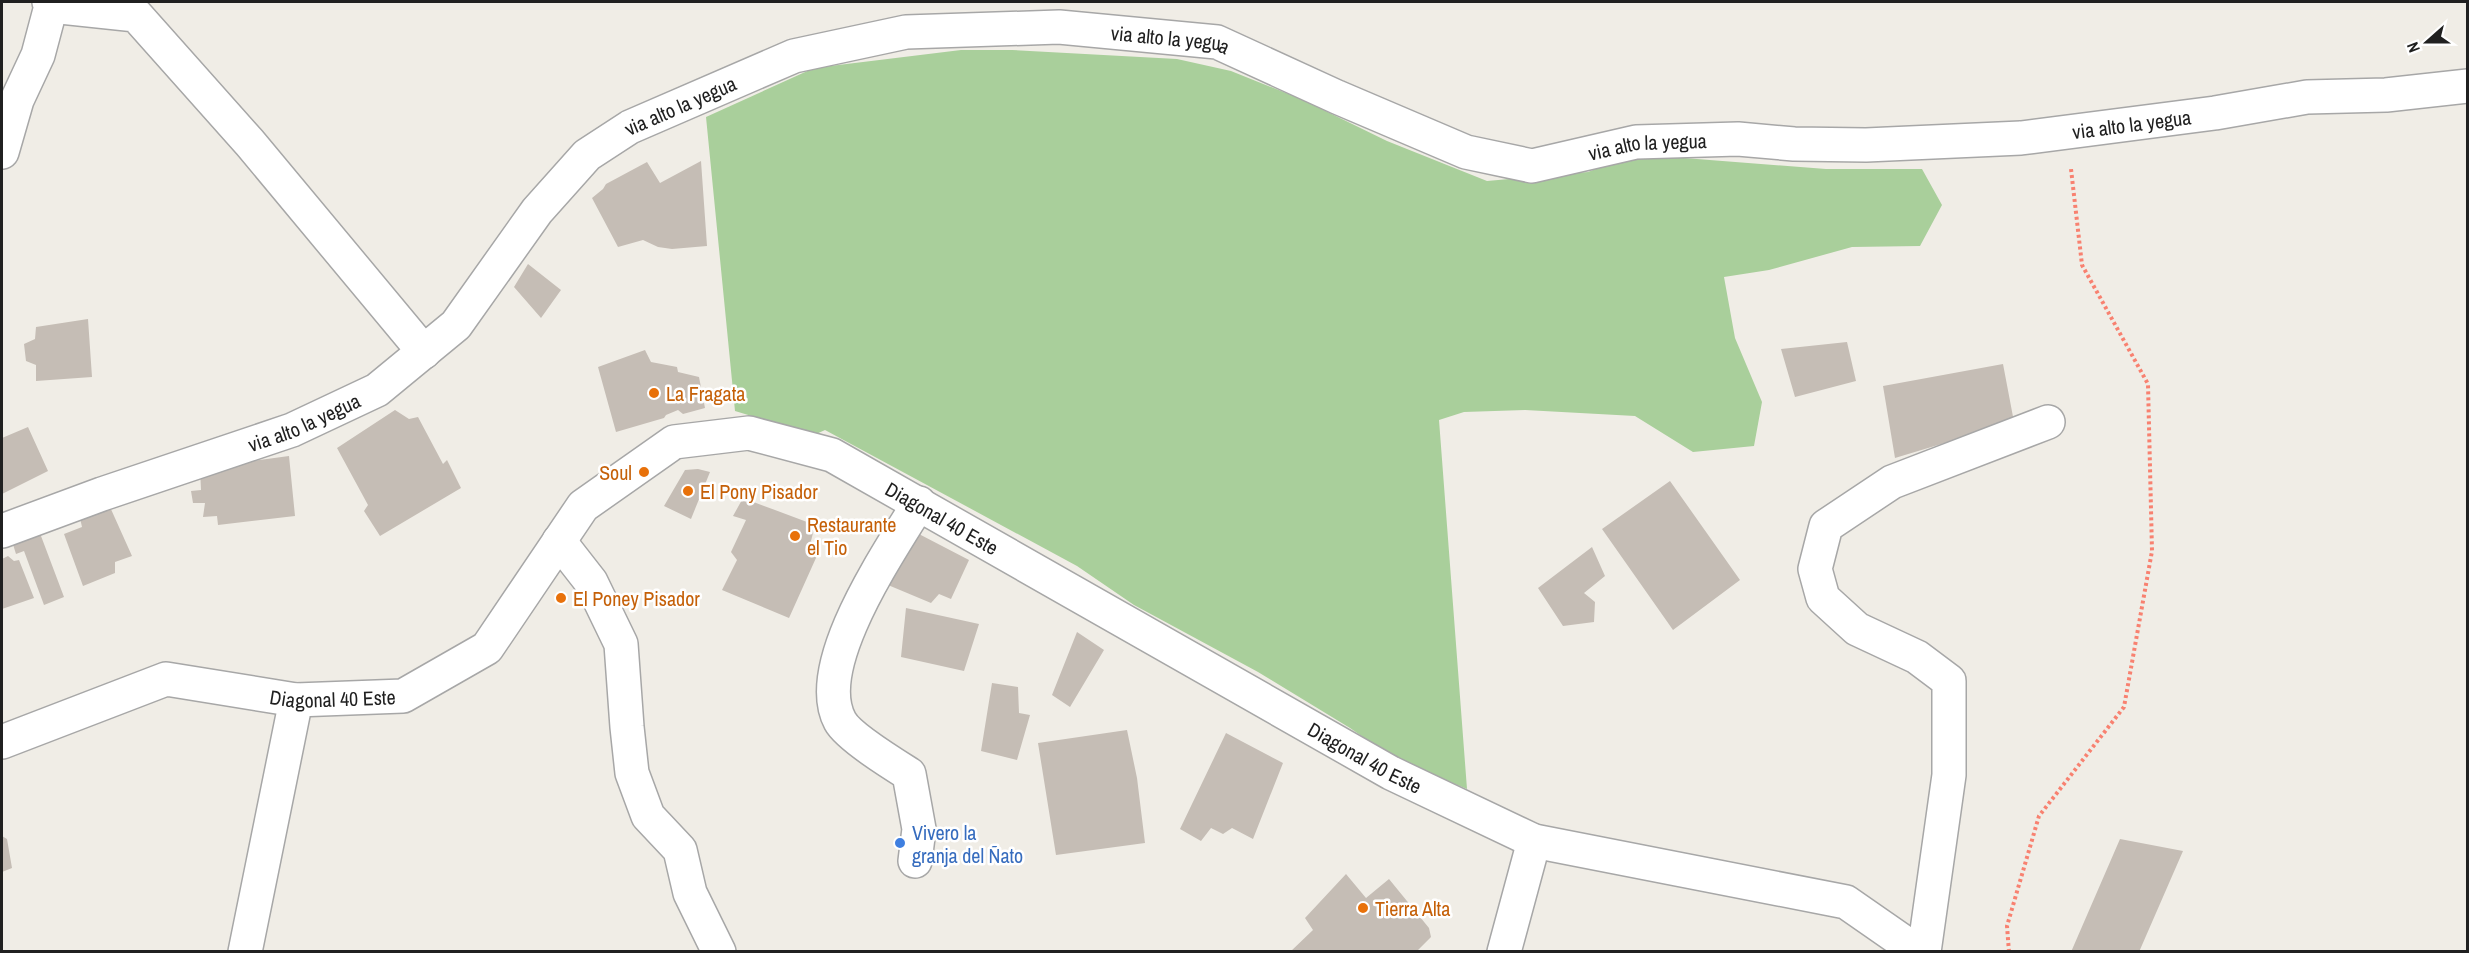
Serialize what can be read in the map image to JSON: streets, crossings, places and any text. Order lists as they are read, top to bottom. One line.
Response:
{"streets":{"street":["via alto la yegua","Diagonal 40 Este"]},"places":["La Fragata","Soul","El Pony Pisador","Restaurante el Tio","El Poney Pisador","Vivero la granja del Ñato","Tierra Alta"],"north":"left"}
